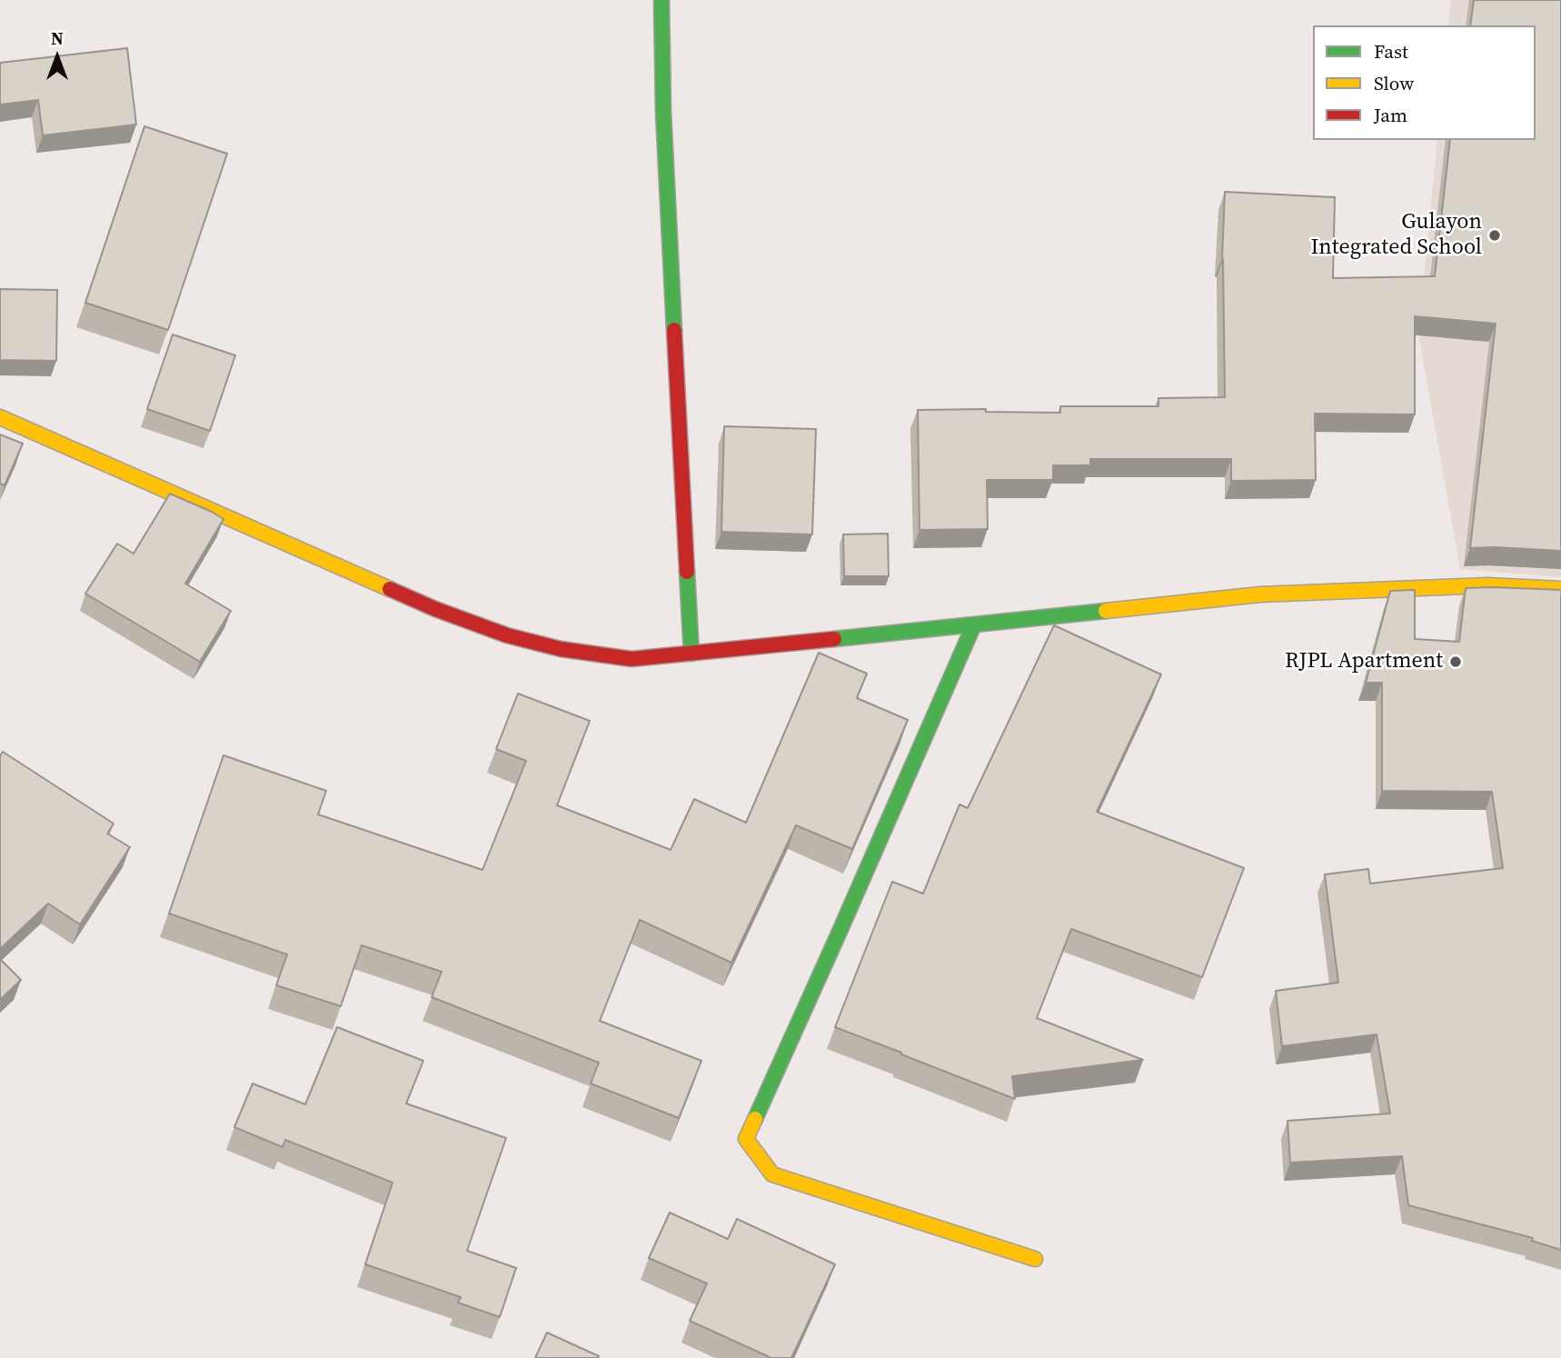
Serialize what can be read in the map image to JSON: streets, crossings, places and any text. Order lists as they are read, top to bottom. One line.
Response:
{"places":["Gulayon Integrated School","RJPL Apartment"],"legend":["Fast","Slow","Jam"],"north":"top"}
